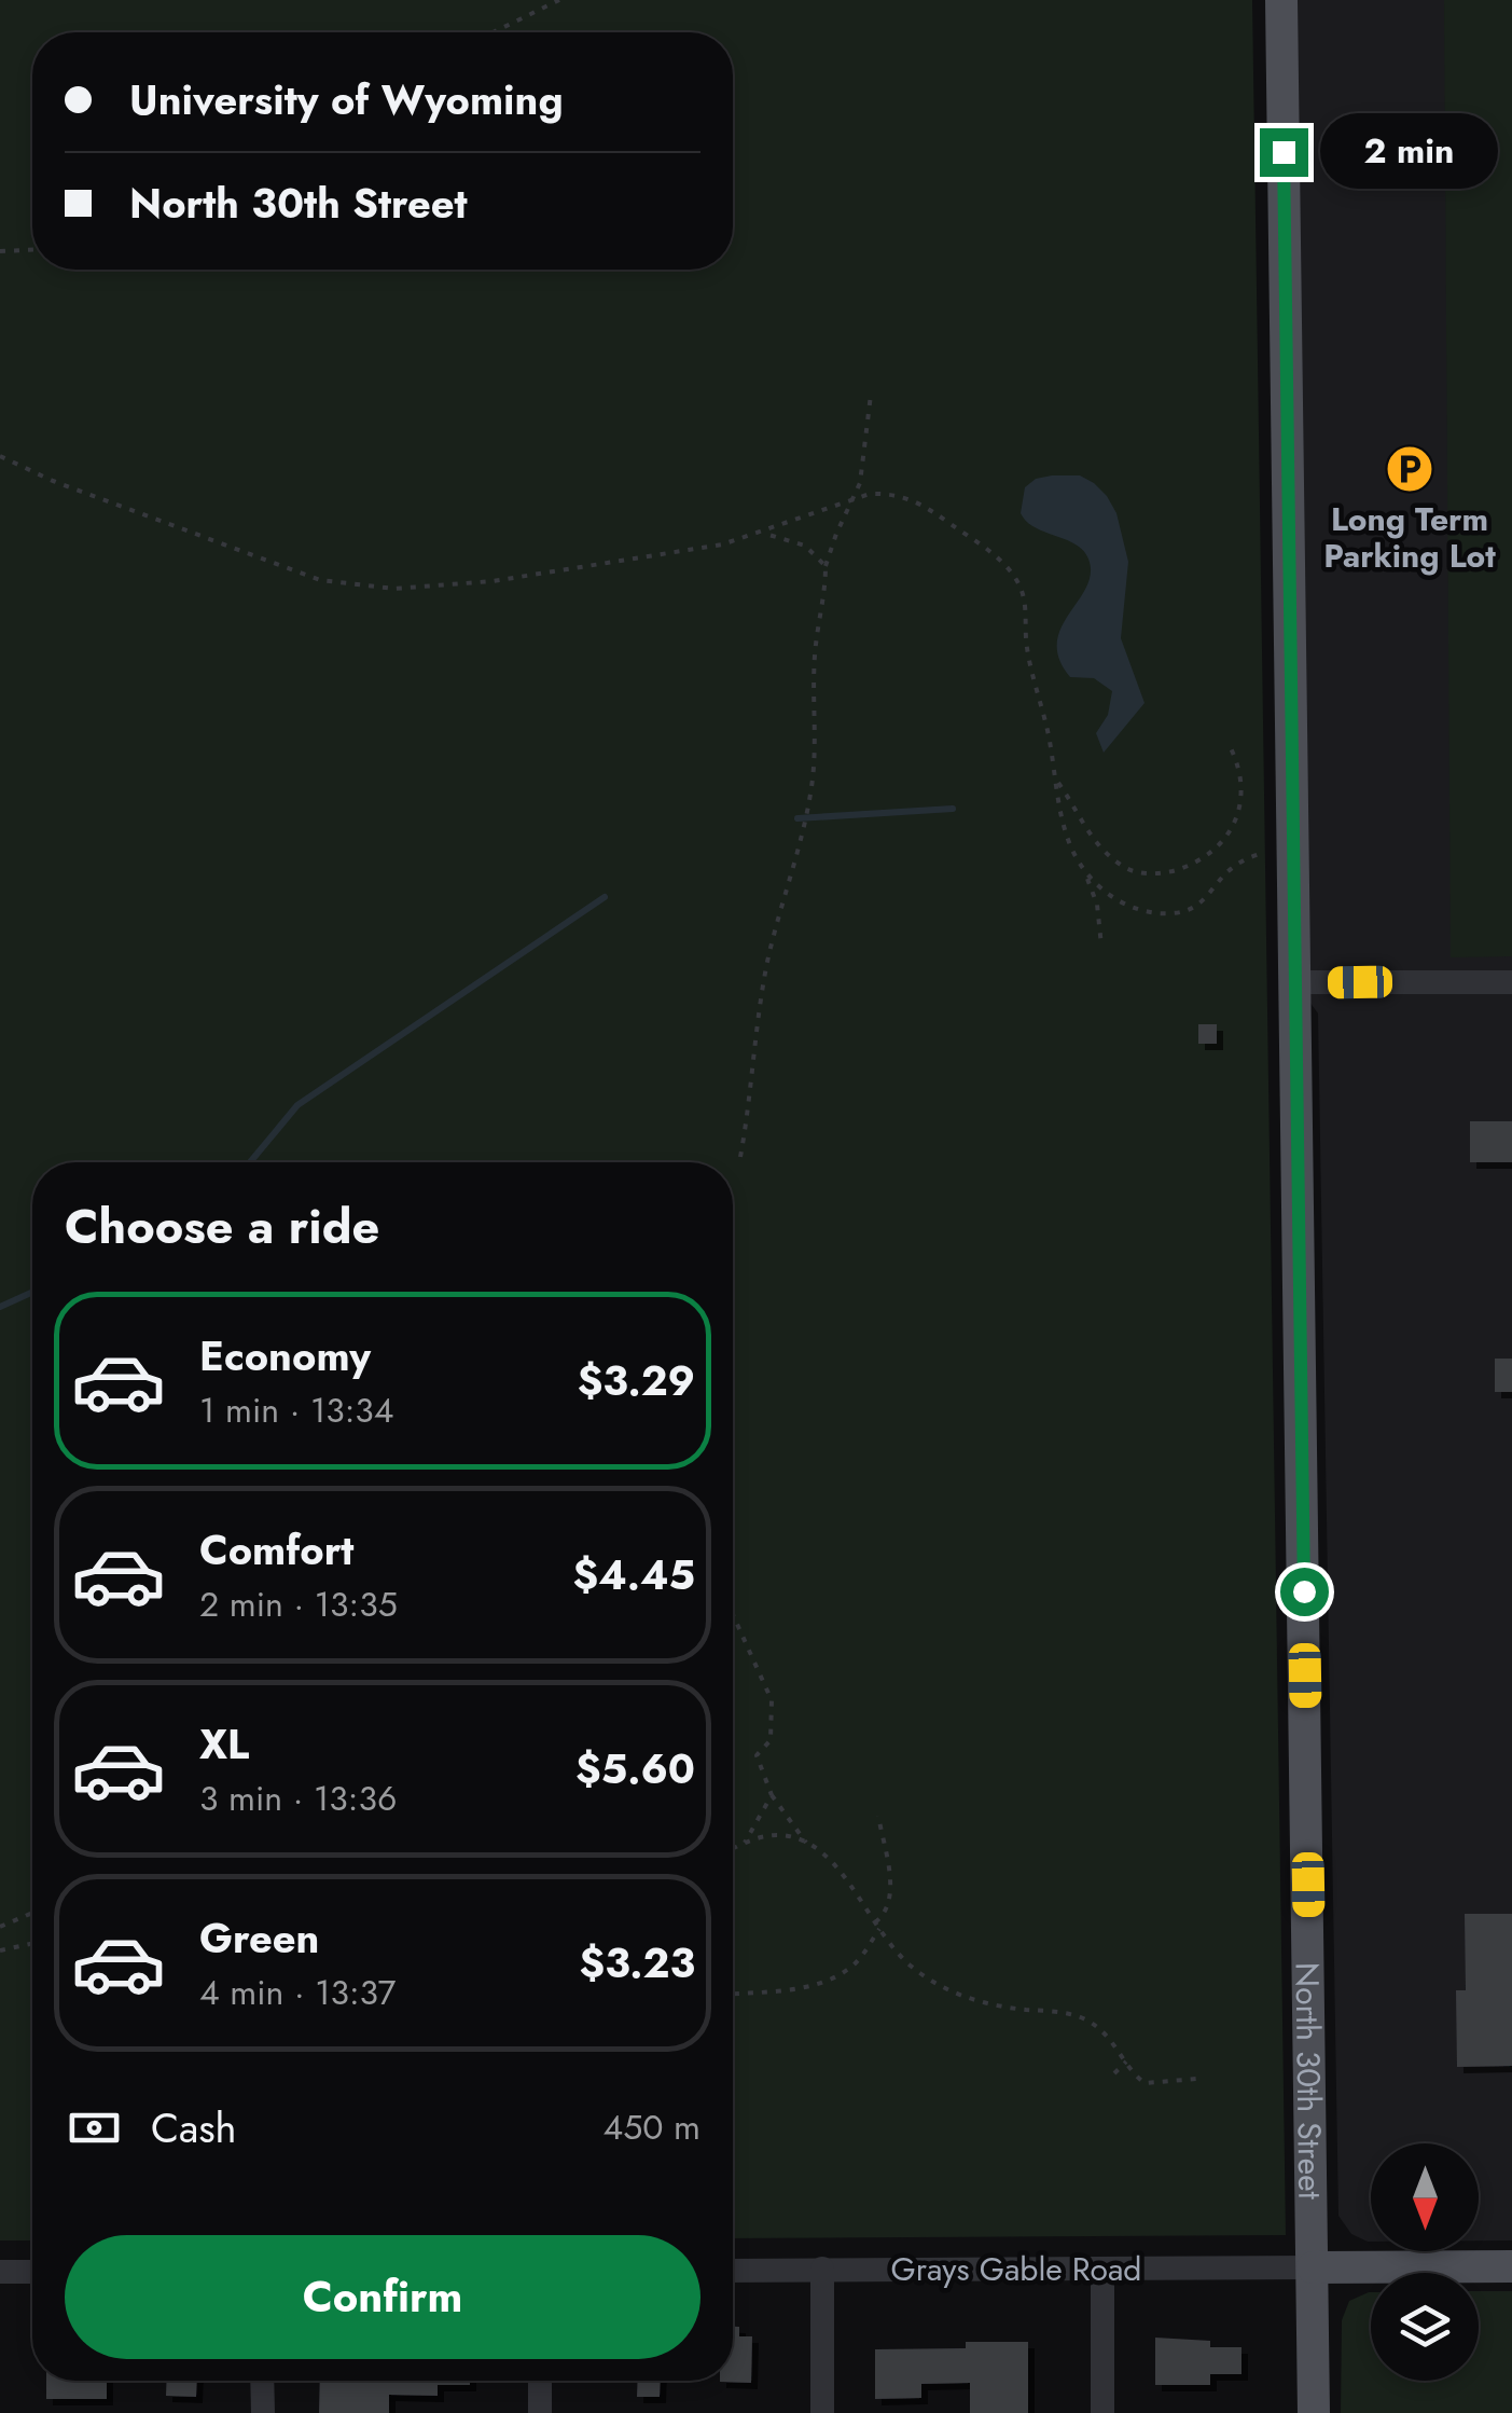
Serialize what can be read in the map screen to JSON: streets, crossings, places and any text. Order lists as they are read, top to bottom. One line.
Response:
{"streets":{"main road":["North 30th Street"],"street":["Grays Gable Road"]},"crossings":[["North 30th Street","Grays Gable Road"]],"places":{"parking":["Long Term Parking Lot"]},"north":"bottom","page":{"banner":["University of Wyoming","North 30th Street"],"bubble":"2 min","heading":"Choose a ride","list":[{"name":"Economy","note":"1 min · 13:34","value":"$3.29"},{"name":"Comfort","note":"2 min · 13:35","value":"$4.45"},{"name":"XL","note":"3 min · 13:36","value":"$5.60"},{"name":"Green","note":"4 min · 13:37","value":"$3.23"}],"pay":["Cash","450 m"],"buttons":"Confirm"}}
